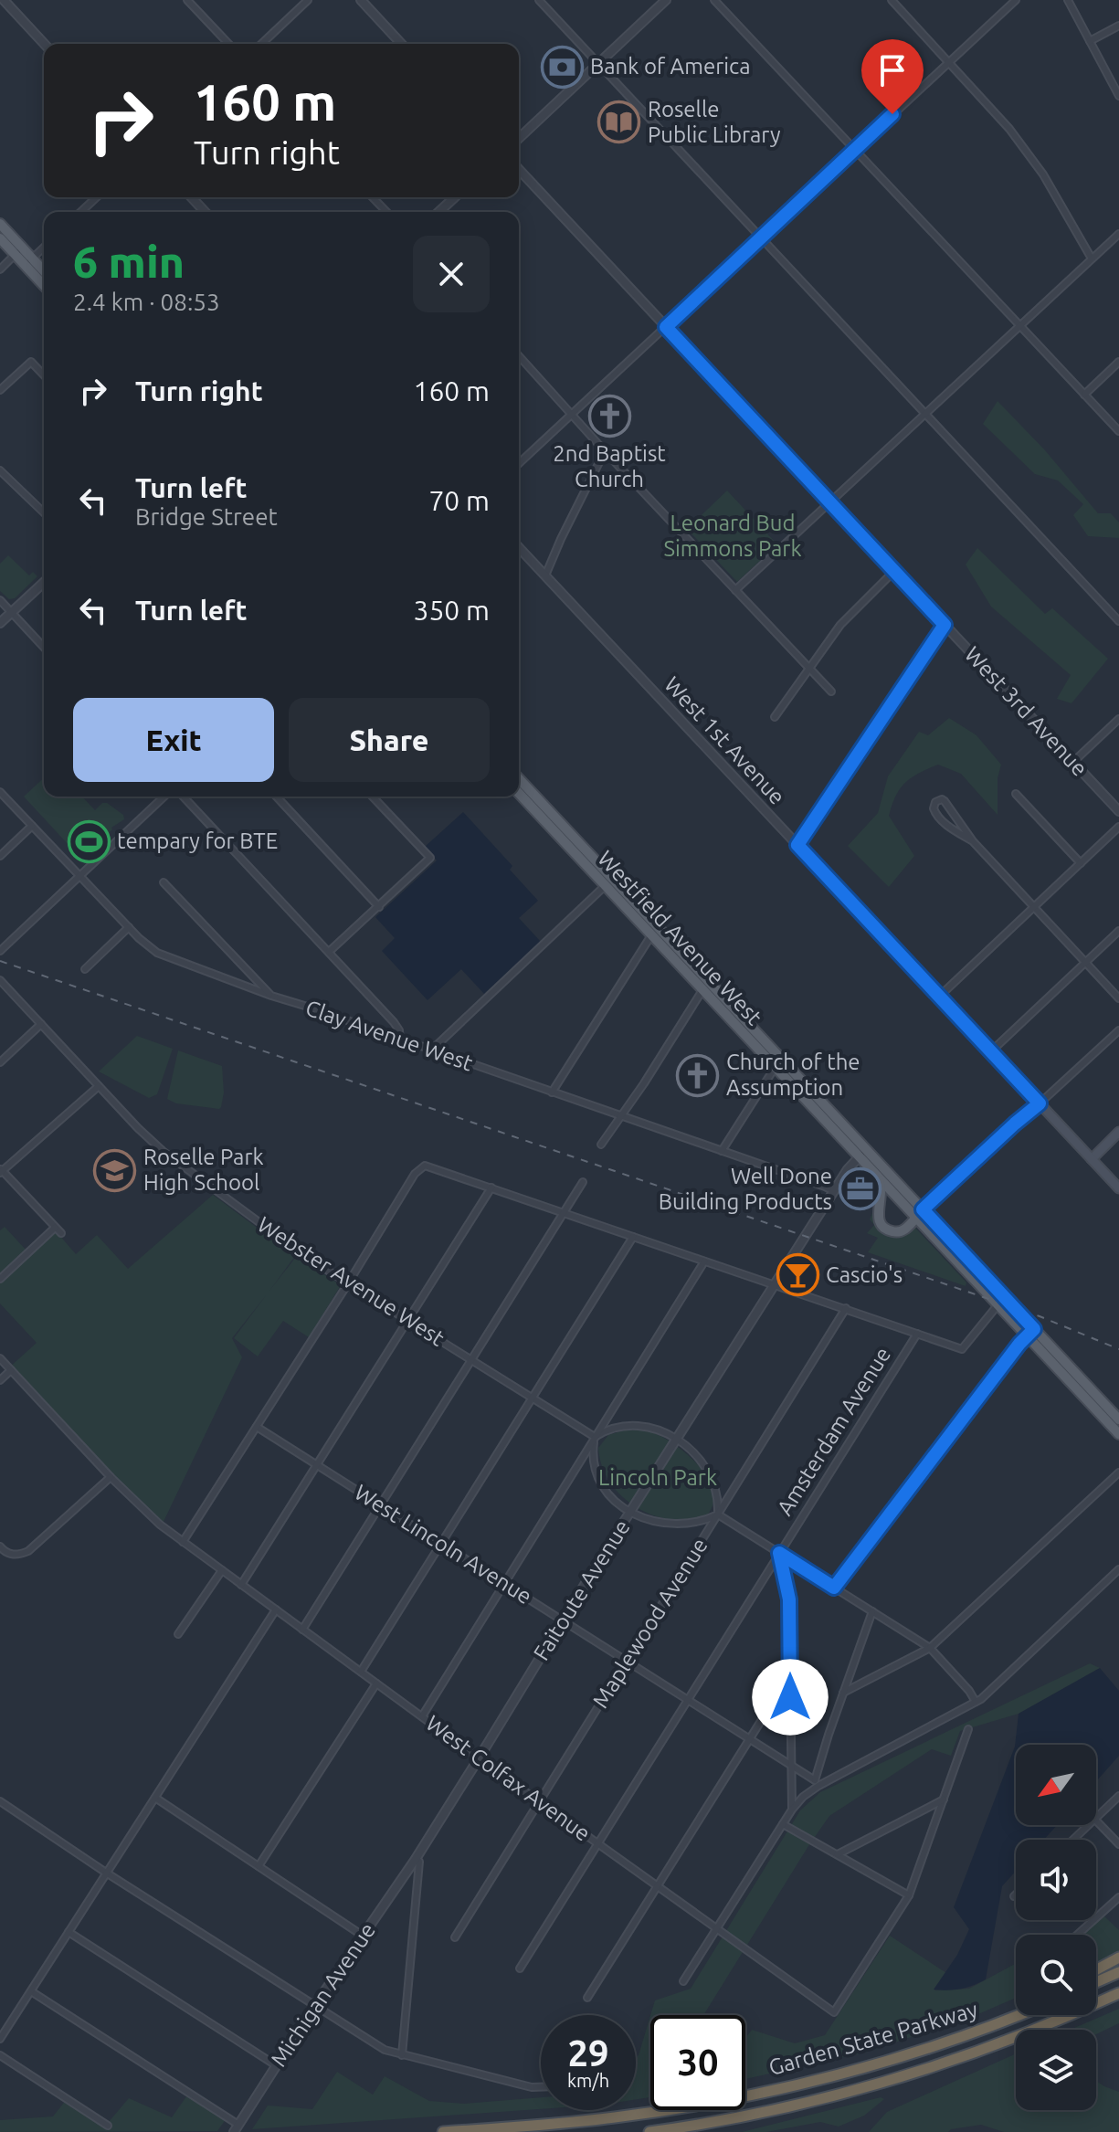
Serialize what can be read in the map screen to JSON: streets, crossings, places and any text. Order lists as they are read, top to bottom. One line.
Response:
{"streets":{"highway":["Garden State Parkway"],"main road":["West 1st Avenue","Westfield Avenue West"],"street":["West 3rd Avenue","Clay Avenue West","Webster Avenue West","Amsterdam Avenue","West Lincoln Avenue","Faitoute Avenue","Maplewood Avenue","West Colfax Avenue","Michigan Avenue"]},"crossings":[["Westfield Avenue West","Faitoute Avenue"],["Clay Avenue West","Faitoute Avenue"],["Amsterdam Avenue","West Lincoln Avenue"],["Amsterdam Avenue","West Colfax Avenue"],["West Lincoln Avenue","Faitoute Avenue"],["West Lincoln Avenue","Maplewood Avenue"],["Faitoute Avenue","West Colfax Avenue"],["Faitoute Avenue","Michigan Avenue"],["Maplewood Avenue","West Colfax Avenue"]],"parks":["Leonard Bud Simmons Park","Lincoln Park"],"places":{"bank":["Bank of America"],"library":["Roselle Public Library"],"church":["2nd Baptist Church","Church of the Assumption"],"sports":["tempary for BTE"],"school or university":["Roselle Park High School"],"office":["Well Done Building Products"],"bar":["Cascio's"]},"north":"bottom left","page":{"turn":["160 m","Turn right"],"heading":["6 min","2.4 km · 08:53"],"list":[{"name":"Turn right","value":"160 m"},{"name":"Turn left","note":"Bridge Street","value":"70 m"},{"name":"Turn left","value":"350 m"}],"buttons":["Exit","Share"],"speed":"29 km/h","limit":"30"}}
